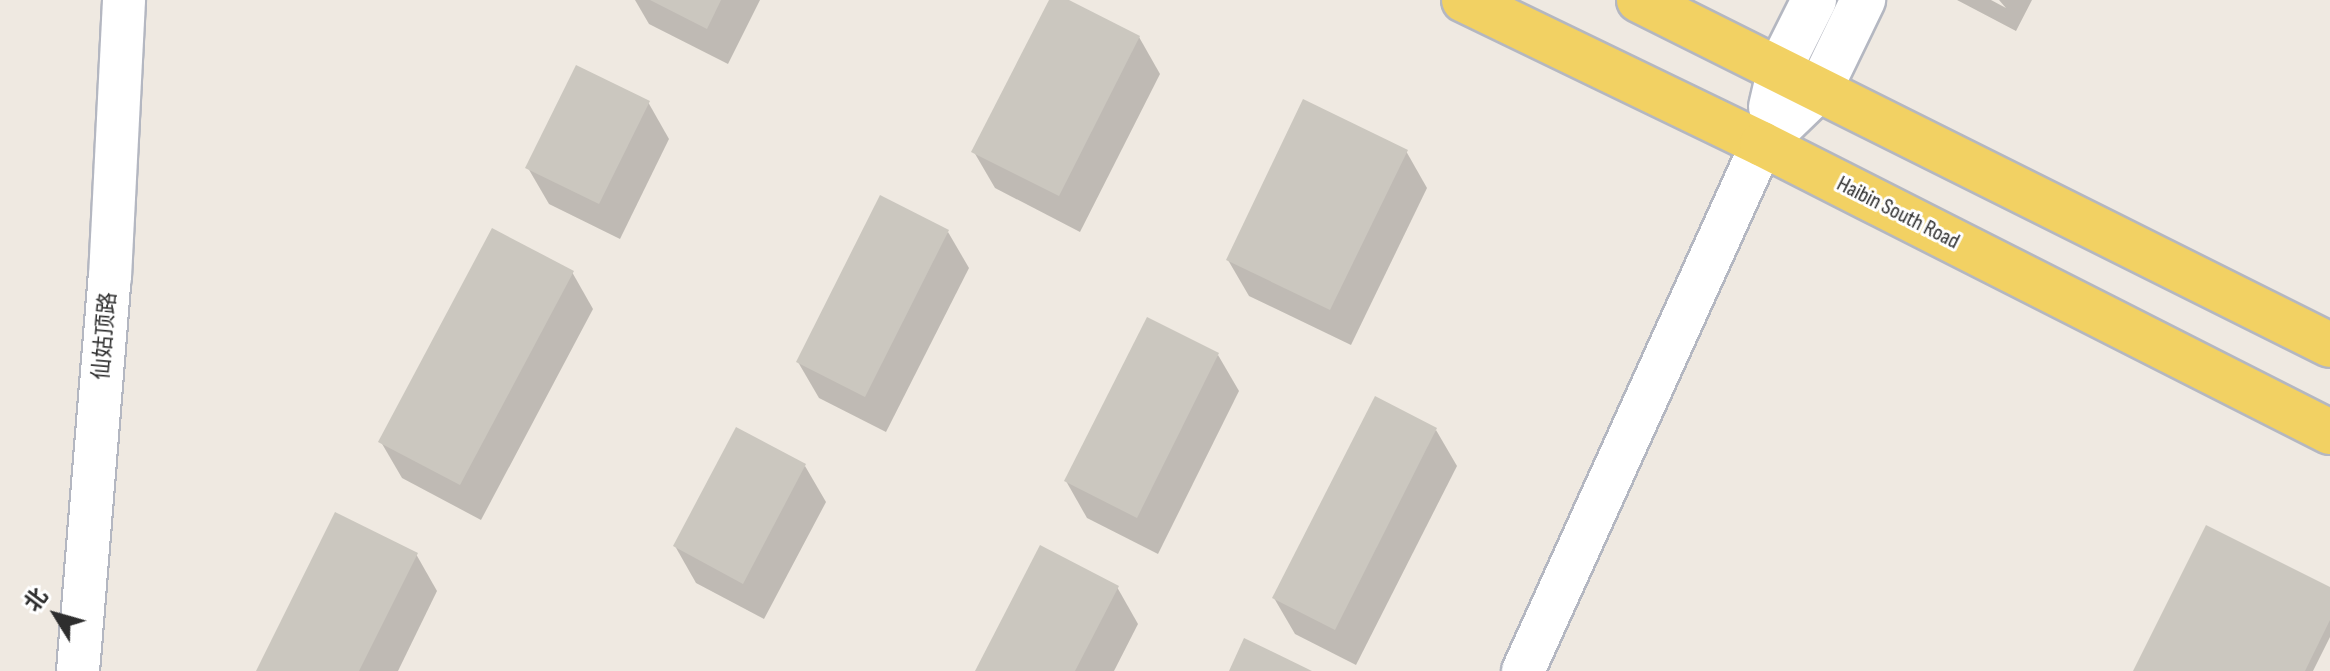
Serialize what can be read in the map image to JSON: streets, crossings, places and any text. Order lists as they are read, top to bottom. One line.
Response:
{"streets":{"main road":["Haibin South Road"],"street":["仙姑顶路"]},"north":"top left"}
